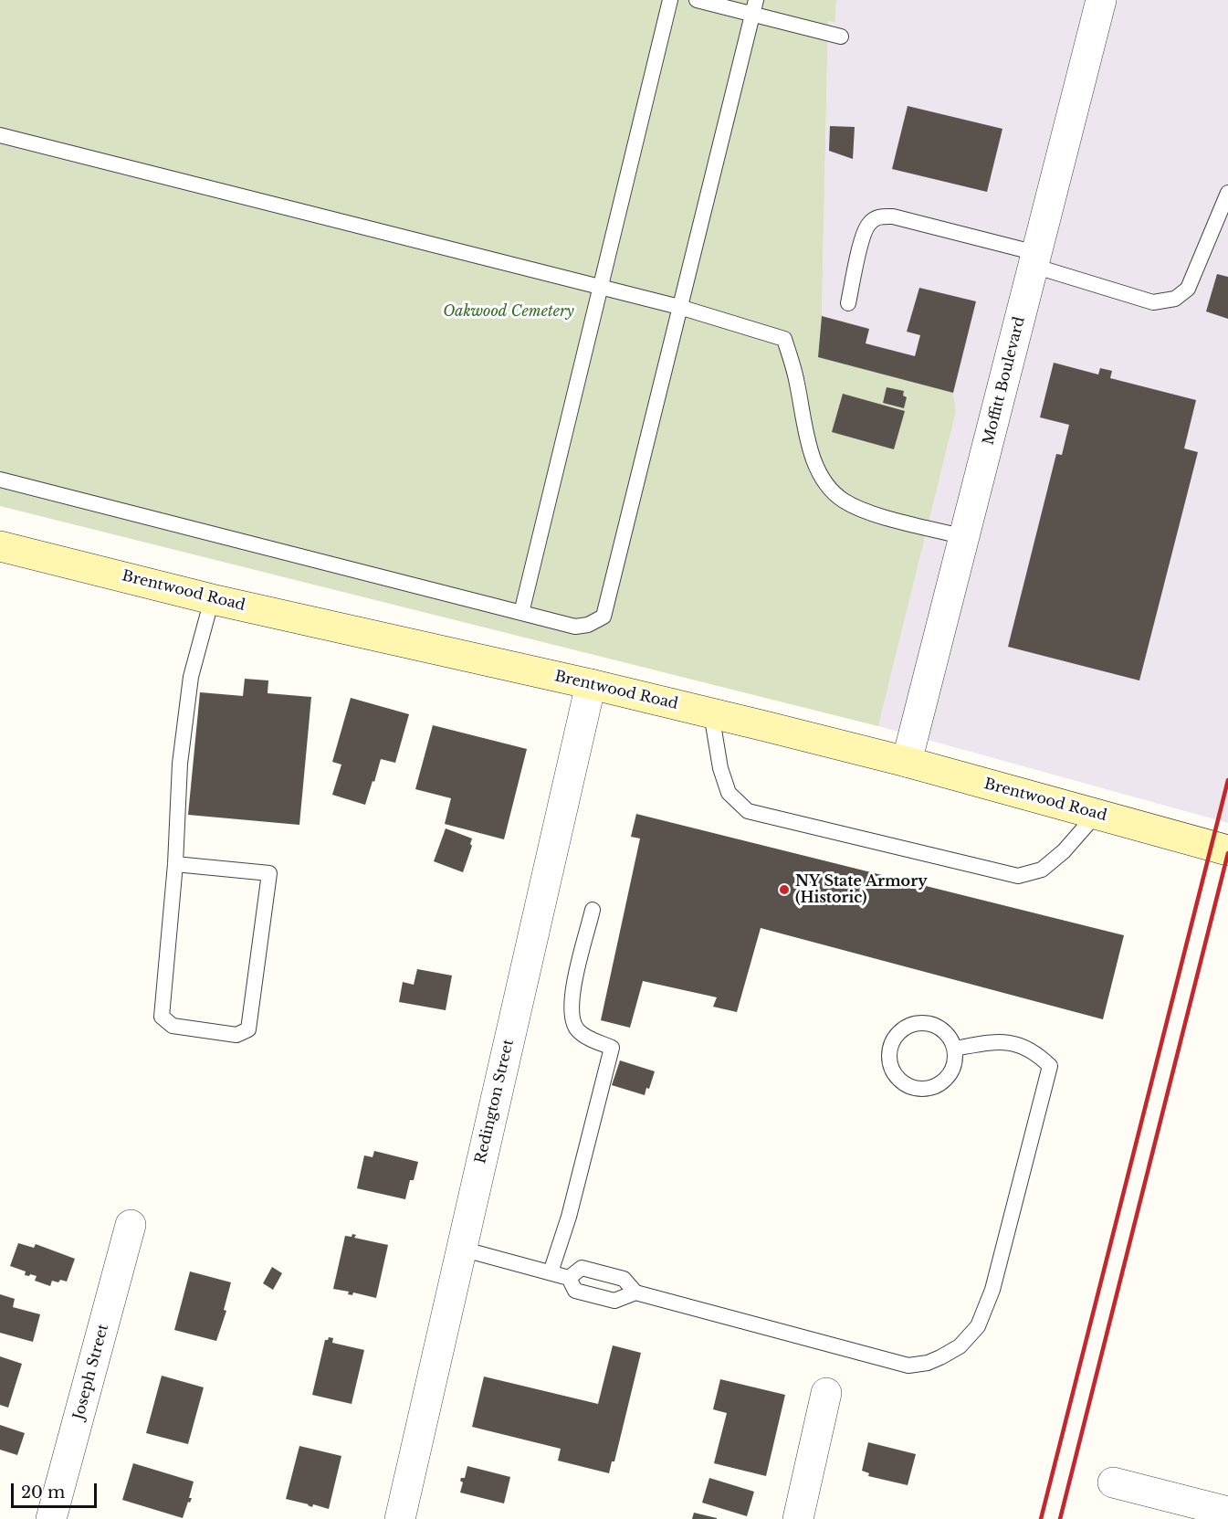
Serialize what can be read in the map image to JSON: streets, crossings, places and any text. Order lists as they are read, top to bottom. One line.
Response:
{"streets":{"street":["Moffitt Boulevard","Brentwood Road","Redington Street","Joseph Street"]},"crossings":[["Moffitt Boulevard","Brentwood Road"],["Brentwood Road","Redington Street"]],"parks":["Oakwood Cemetery"],"places":["NY State Armory (Historic)"],"scale_bar":"20 m"}
